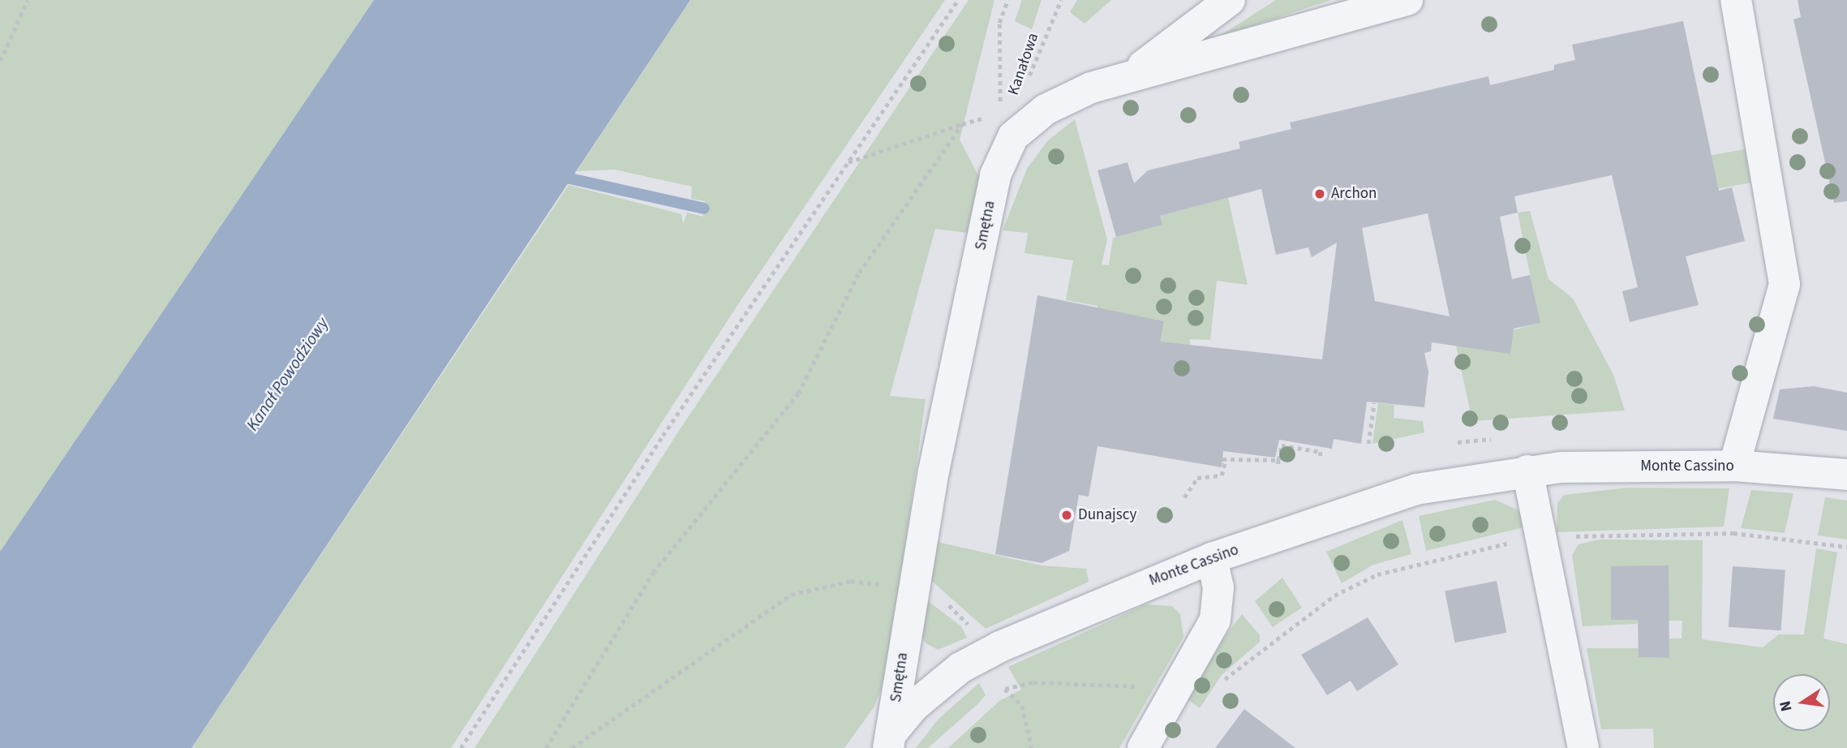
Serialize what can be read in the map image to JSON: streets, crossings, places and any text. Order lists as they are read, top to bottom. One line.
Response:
{"streets":{"street":["Smętna","Monte Cassino"],"path":["Kanałowa"]},"crossings":[["Kanałowa","Smętna"],["Smętna","Monte Cassino"]],"water":["Kanał Powodziowy"],"places":["Archon","Dunajscy"],"north":"left"}
